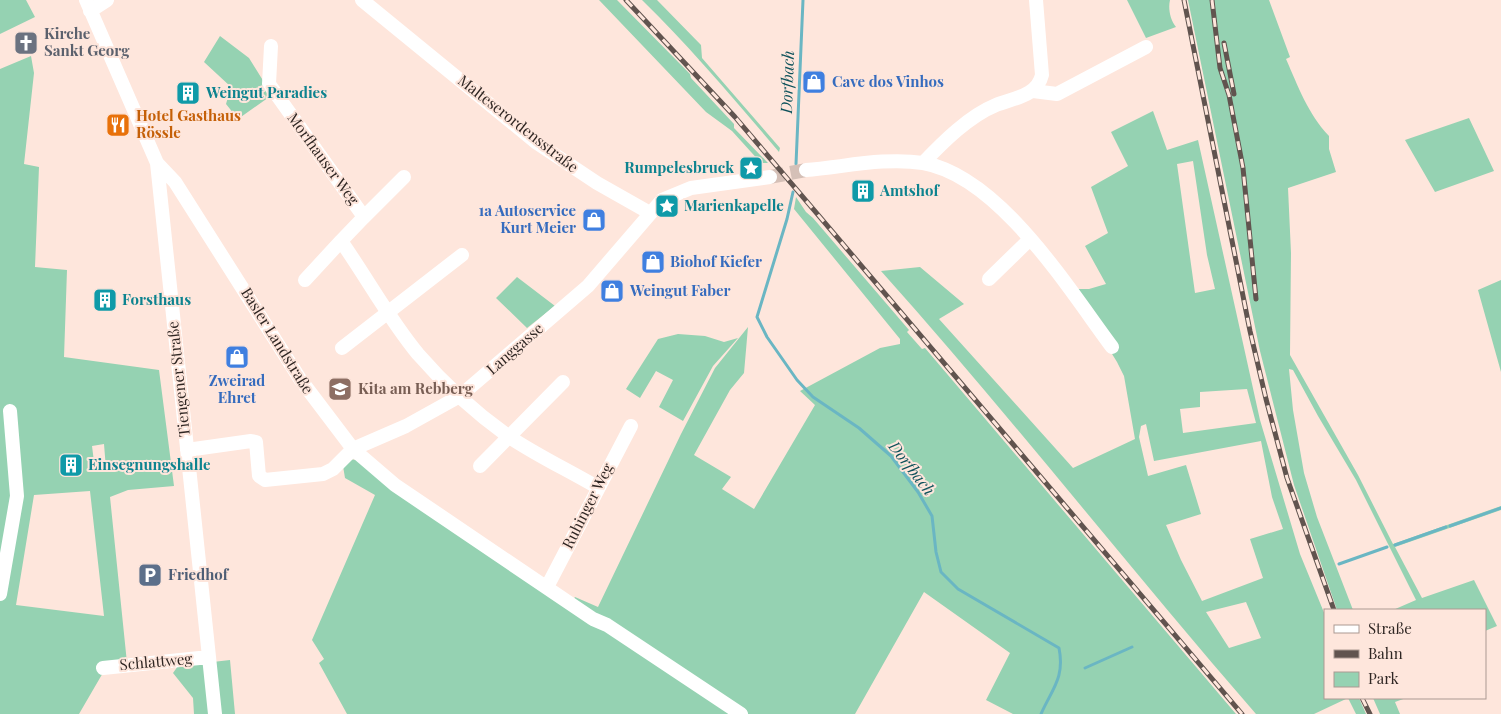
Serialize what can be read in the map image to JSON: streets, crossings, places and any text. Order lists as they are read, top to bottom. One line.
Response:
{"streets":{"street":["Malteserordensstraße","Morfhauser Weg","Basler Landstraße","Langgasse","Tiengener Straße","Ruhinger Weg","Schlattweg"]},"crossings":[["Malteserordensstraße","Langgasse"],["Basler Landstraße","Langgasse"],["Basler Landstraße","Tiengener Straße"],["Basler Landstraße","Ruhinger Weg"],["Tiengener Straße","Schlattweg"]],"water":["Dorfbach"],"places":{"church":["Kirche Sankt Georg"],"shop":["Cave dos Vinhos","1a Autoservice Kurt Meier","Biohof Kiefer","Weingut Faber","Zweirad Ehret"],"building":["Weingut Paradies","Amtshof","Forsthaus","Einsegnungshalle"],"restaurant":["Hotel Gasthaus Rössle"],"place":["Rumpelesbruck","Marienkapelle"],"school or university":["Kita am Rebberg"],"parking":["Friedhof"]},"legend":["Straße","Bahn","Park"]}
